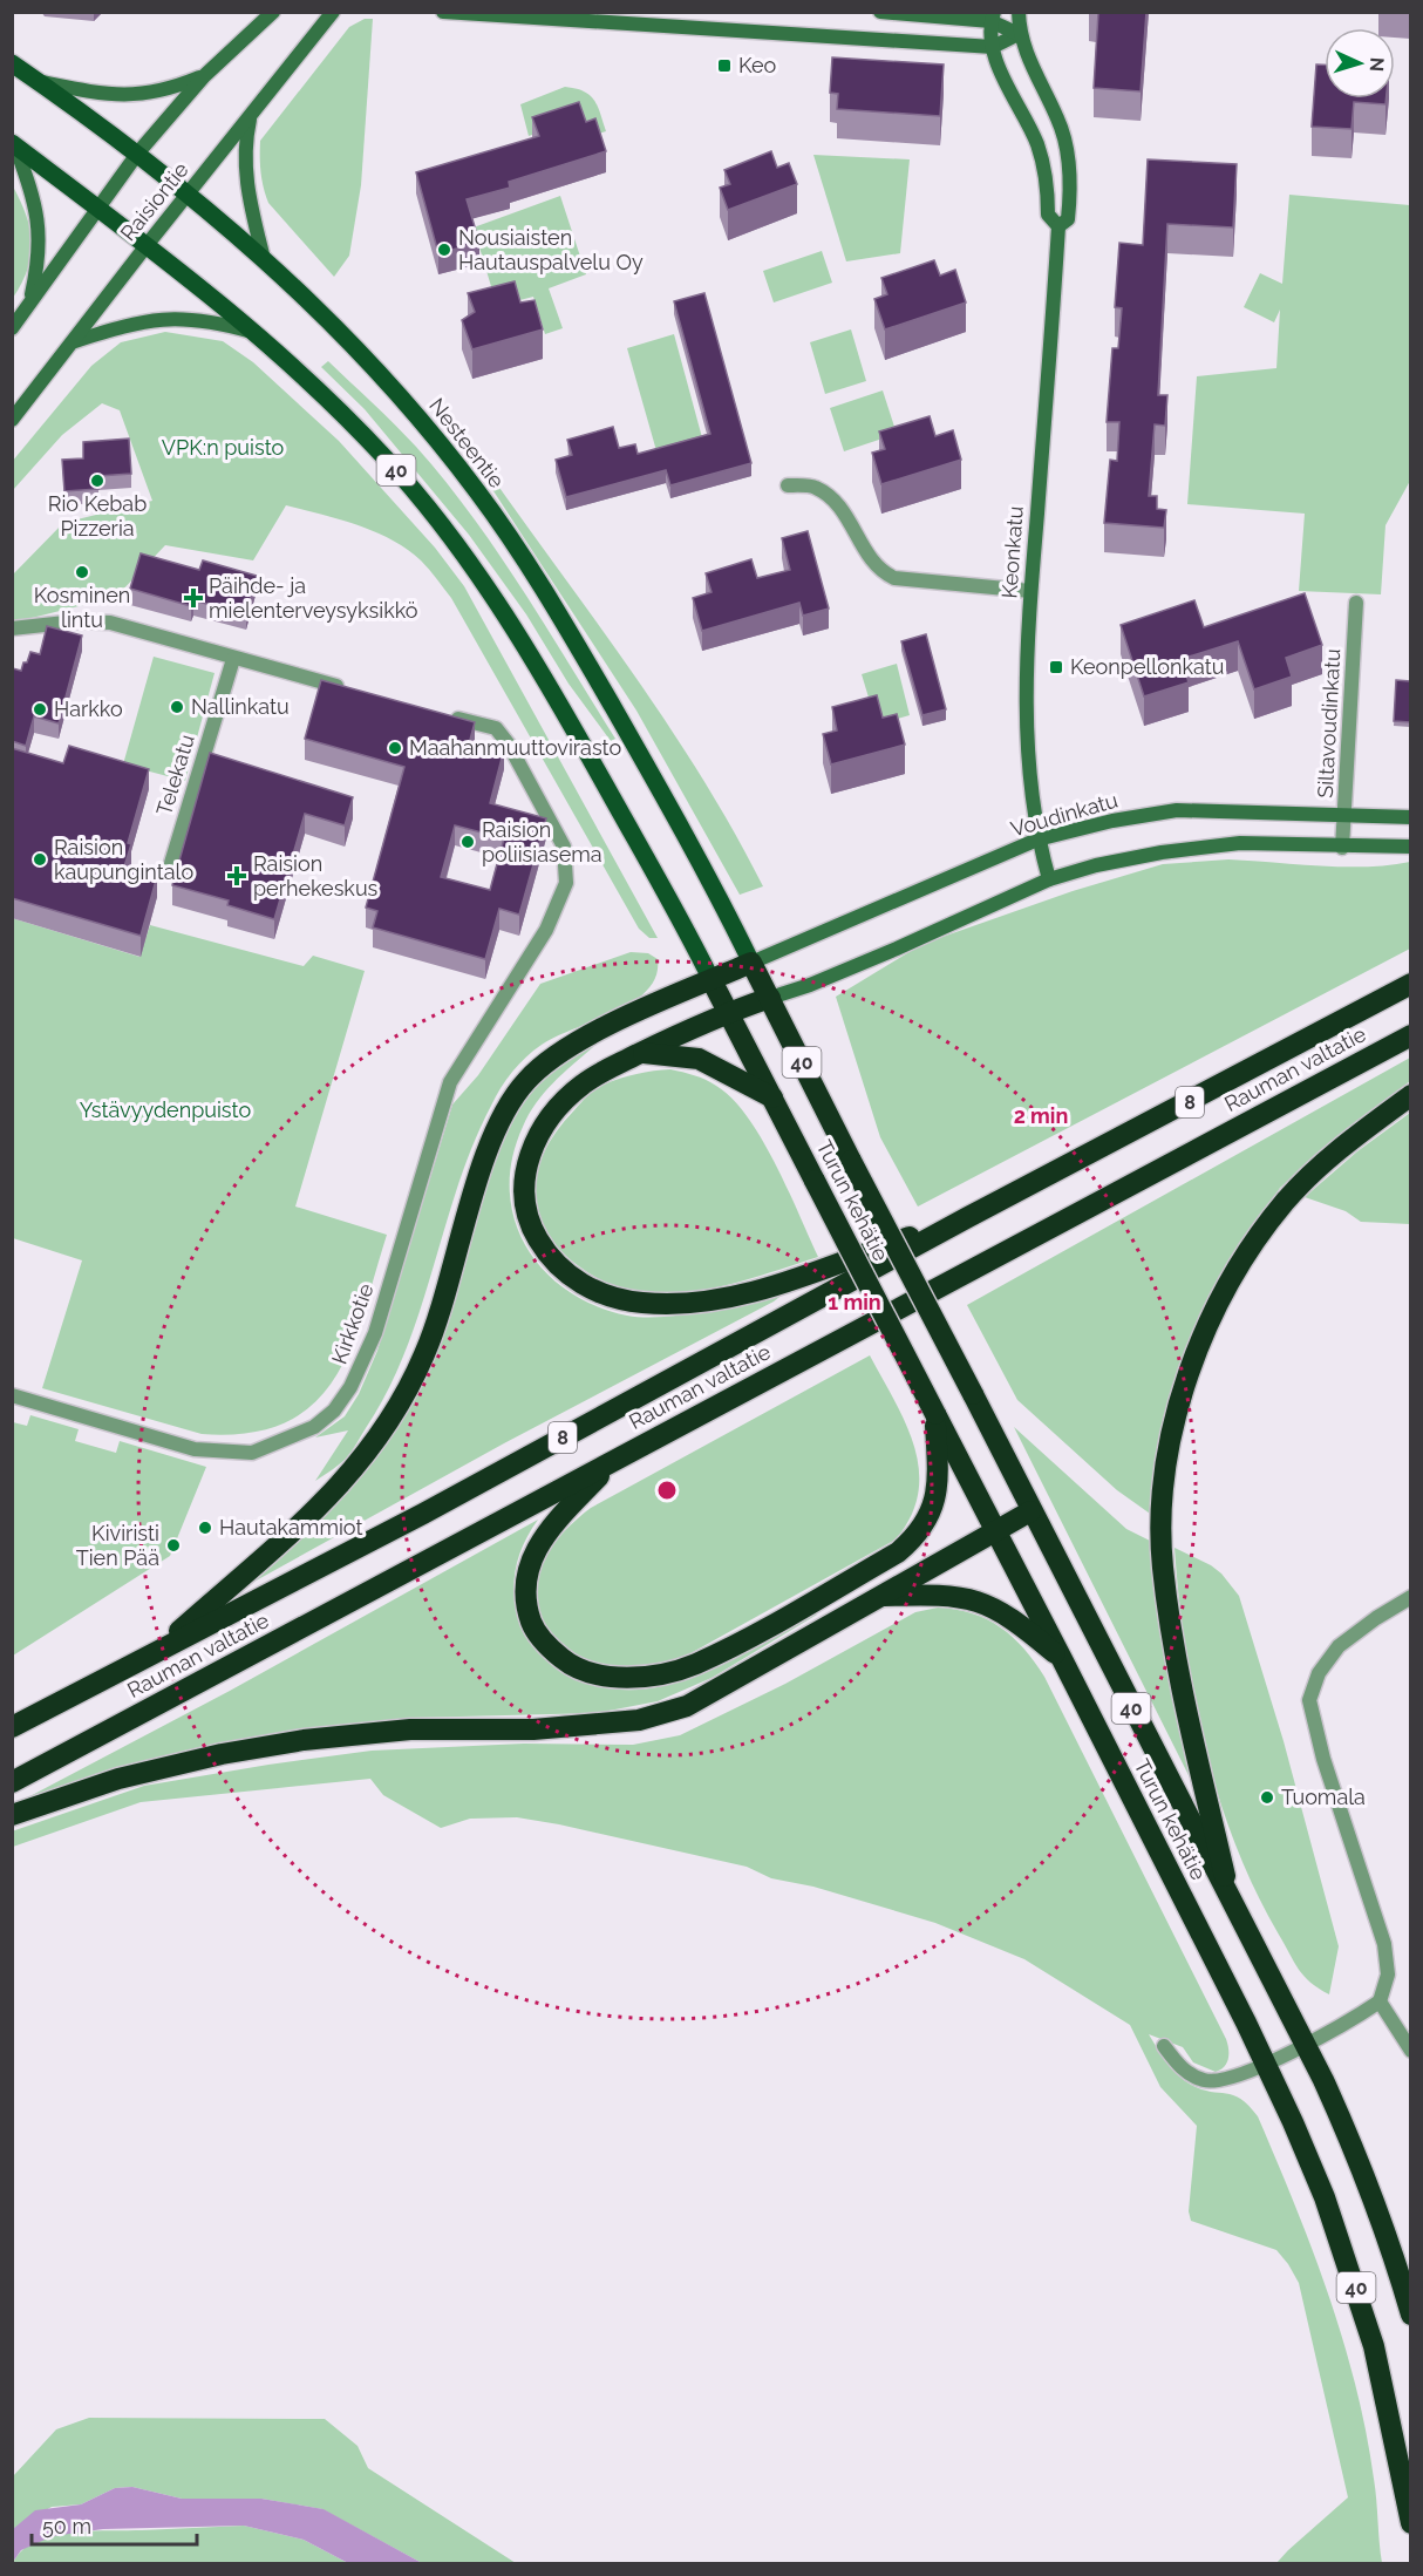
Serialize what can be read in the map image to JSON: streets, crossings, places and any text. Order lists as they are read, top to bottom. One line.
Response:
{"streets":{"highway":["40","Rauman valtatie","8","Turun kehätie"],"main road":["Raisiontie","Nesteentie","Keonkatu","Voudinkatu"],"street":["Siltavoudinkatu","Telekatu","Kirkkotie"]},"crossings":[["Raisiontie","Nesteentie"],["Raisiontie","40"],["Nesteentie","Voudinkatu"],["Nesteentie","Turun kehätie"],["40","Turun kehätie"],["Keonkatu","Voudinkatu"],["Siltavoudinkatu","Voudinkatu"],["Voudinkatu","Turun kehätie"]],"parks":["VPK:n puisto","Ystävyydenpuisto"],"places":{"transit":["Keo","Keonpellonkatu"],"other":["Nousiaisten Hautauspalvelu Oy","Rio Kebab Pizzeria","Kosminen lintu","Nallinkatu","Harkko","Maahanmuuttovirasto","Raision poliisiasema","Raision kaupungintalo","Hautakammiot","Kiviristi Tien Pää","Tuomala"],"health":["Päihde- ja mielenterveysyksikkö","Raision perhekeskus"]},"scale_bar":"50 m","north":"right","rings":["2 min","1 min"]}
